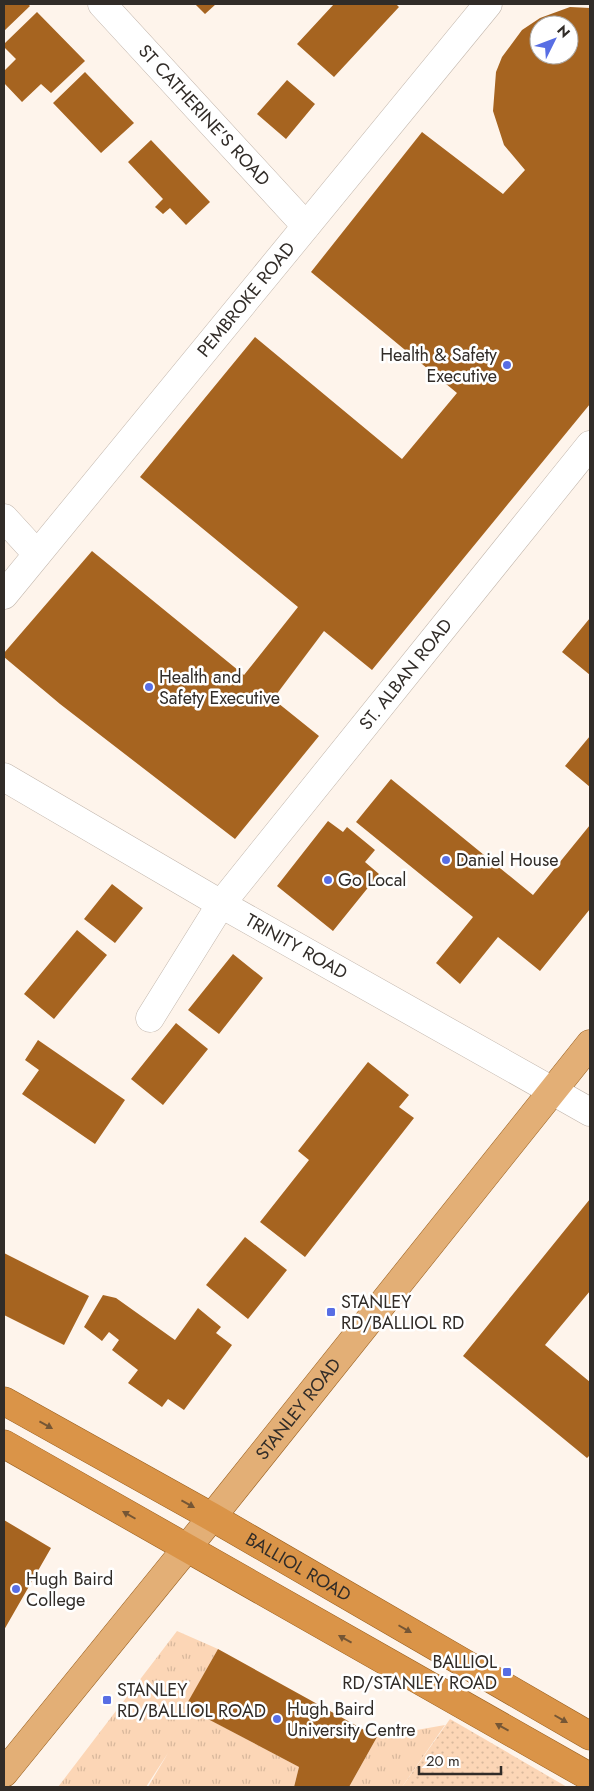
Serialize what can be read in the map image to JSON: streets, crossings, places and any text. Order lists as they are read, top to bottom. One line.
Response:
{"streets":{"highway":["BALLIOL ROAD"],"main road":["STANLEY ROAD"],"street":["ST CATHERINE'S ROAD","PEMBROKE ROAD","ST. ALBAN ROAD","TRINITY ROAD"]},"crossings":[["ST CATHERINE'S ROAD","PEMBROKE ROAD"],["ST. ALBAN ROAD","TRINITY ROAD"],["TRINITY ROAD","STANLEY ROAD"],["STANLEY ROAD","BALLIOL ROAD"]],"places":{"other":["Health & Safety Executive","Health and Safety Executive","Daniel House","Go Local","Hugh Baird College","Hugh Baird University Centre"],"transit":["STANLEY RD/BALLIOL RD","BALLIOL RD/STANLEY ROAD","STANLEY RD/BALLIOL ROAD"]},"scale_bar":"20 m","north":"top right"}
